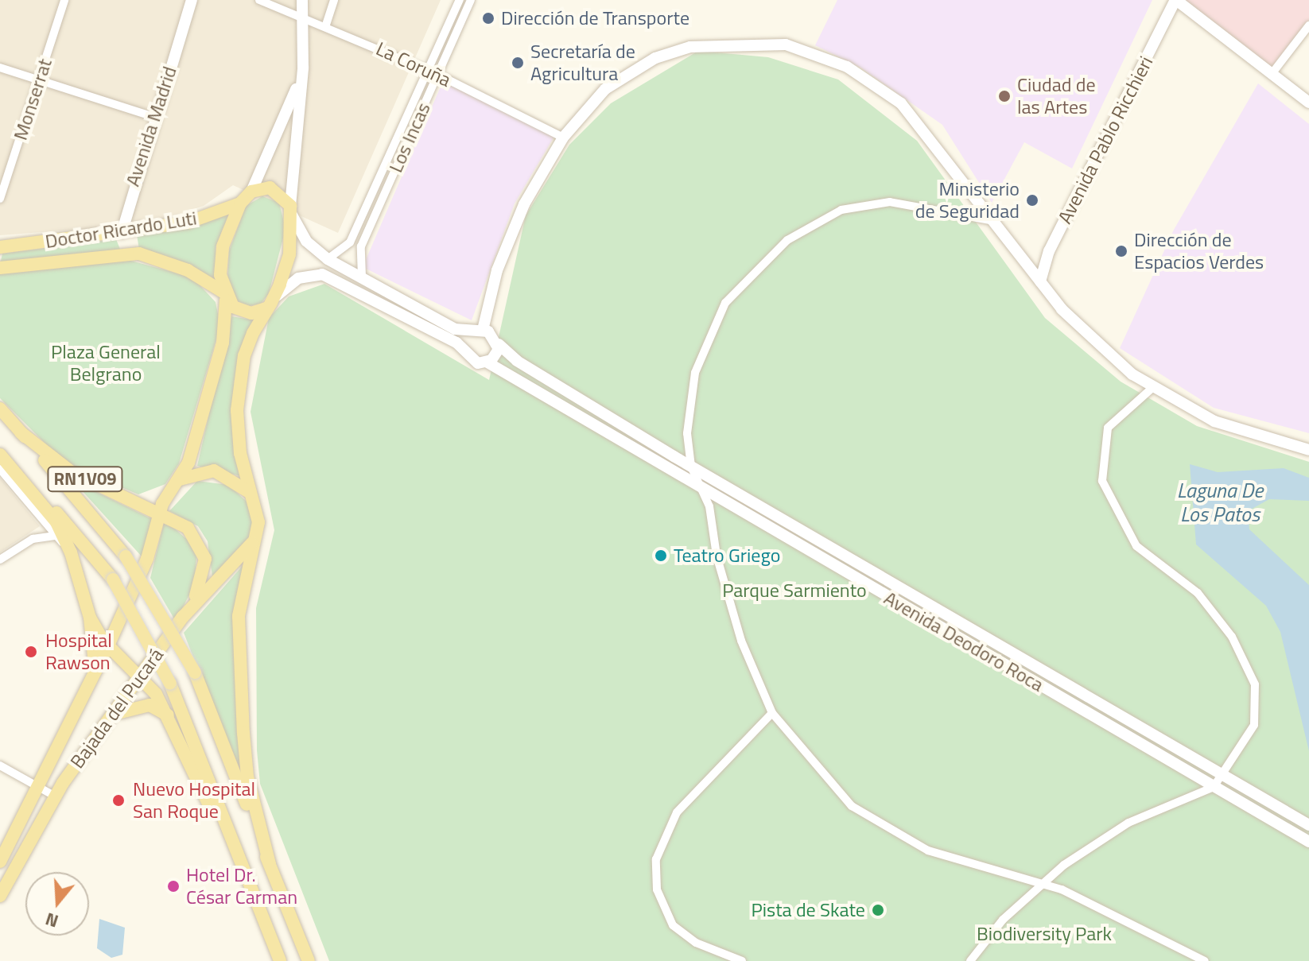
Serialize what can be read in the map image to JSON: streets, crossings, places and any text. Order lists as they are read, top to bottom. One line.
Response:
{"streets":{"main road":["Avenida Madrid","Avenida Pablo Ricchieri","Doctor Ricardo Luti","RN1V09","Avenida Deodoro Roca","Bajada del Pucará"],"street":["La Coruña","Monserrat","Los Incas"]},"crossings":[["La Coruña","Los Incas"],["Avenida Madrid","Doctor Ricardo Luti"],["Los Incas","Avenida Deodoro Roca"],["Doctor Ricardo Luti","Avenida Deodoro Roca"],["Doctor Ricardo Luti","Bajada del Pucará"],["RN1V09","Bajada del Pucará"]],"water":["Laguna De Los Patos"],"parks":["Plaza General Belgrano","Parque Sarmiento","Biodiversity Park"],"places":["Dirección de Transporte","Secretaría de Agricultura","Ciudad de las Artes","Ministerio de Seguridad","Dirección de Espacios Verdes","Teatro Griego","Hospital Rawson","Nuevo Hospital San Roque","Hotel Dr. César Carman","Pista de Skate"],"north":"bottom"}
